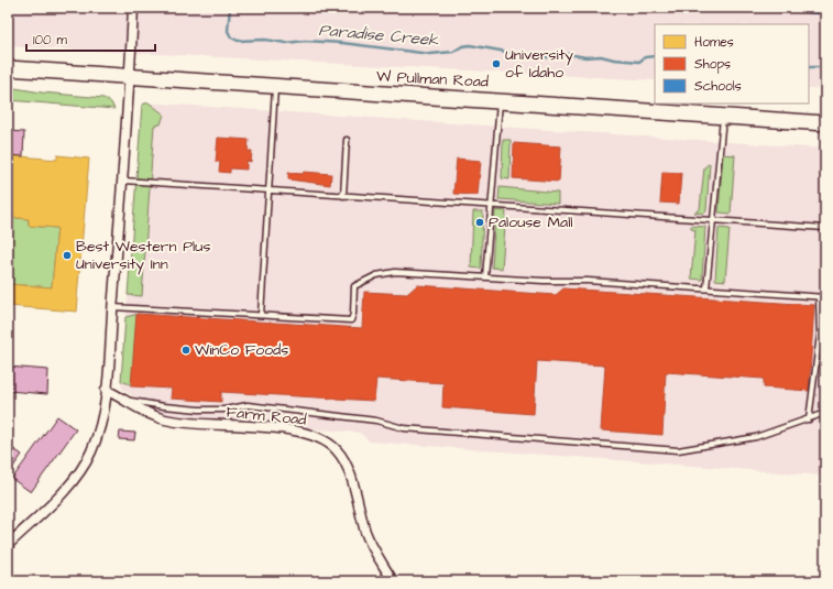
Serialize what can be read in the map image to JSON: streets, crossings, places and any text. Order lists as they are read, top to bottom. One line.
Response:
{"streets":{"main road":["W Pullman Road"],"street":["Farm Road"]},"water":["Paradise Creek"],"places":["University of Idaho","Palouse Mall","Best Western Plus University Inn","WinCo Foods"],"legend":["Homes","Shops","Schools"],"scale_bar":"100 m"}
